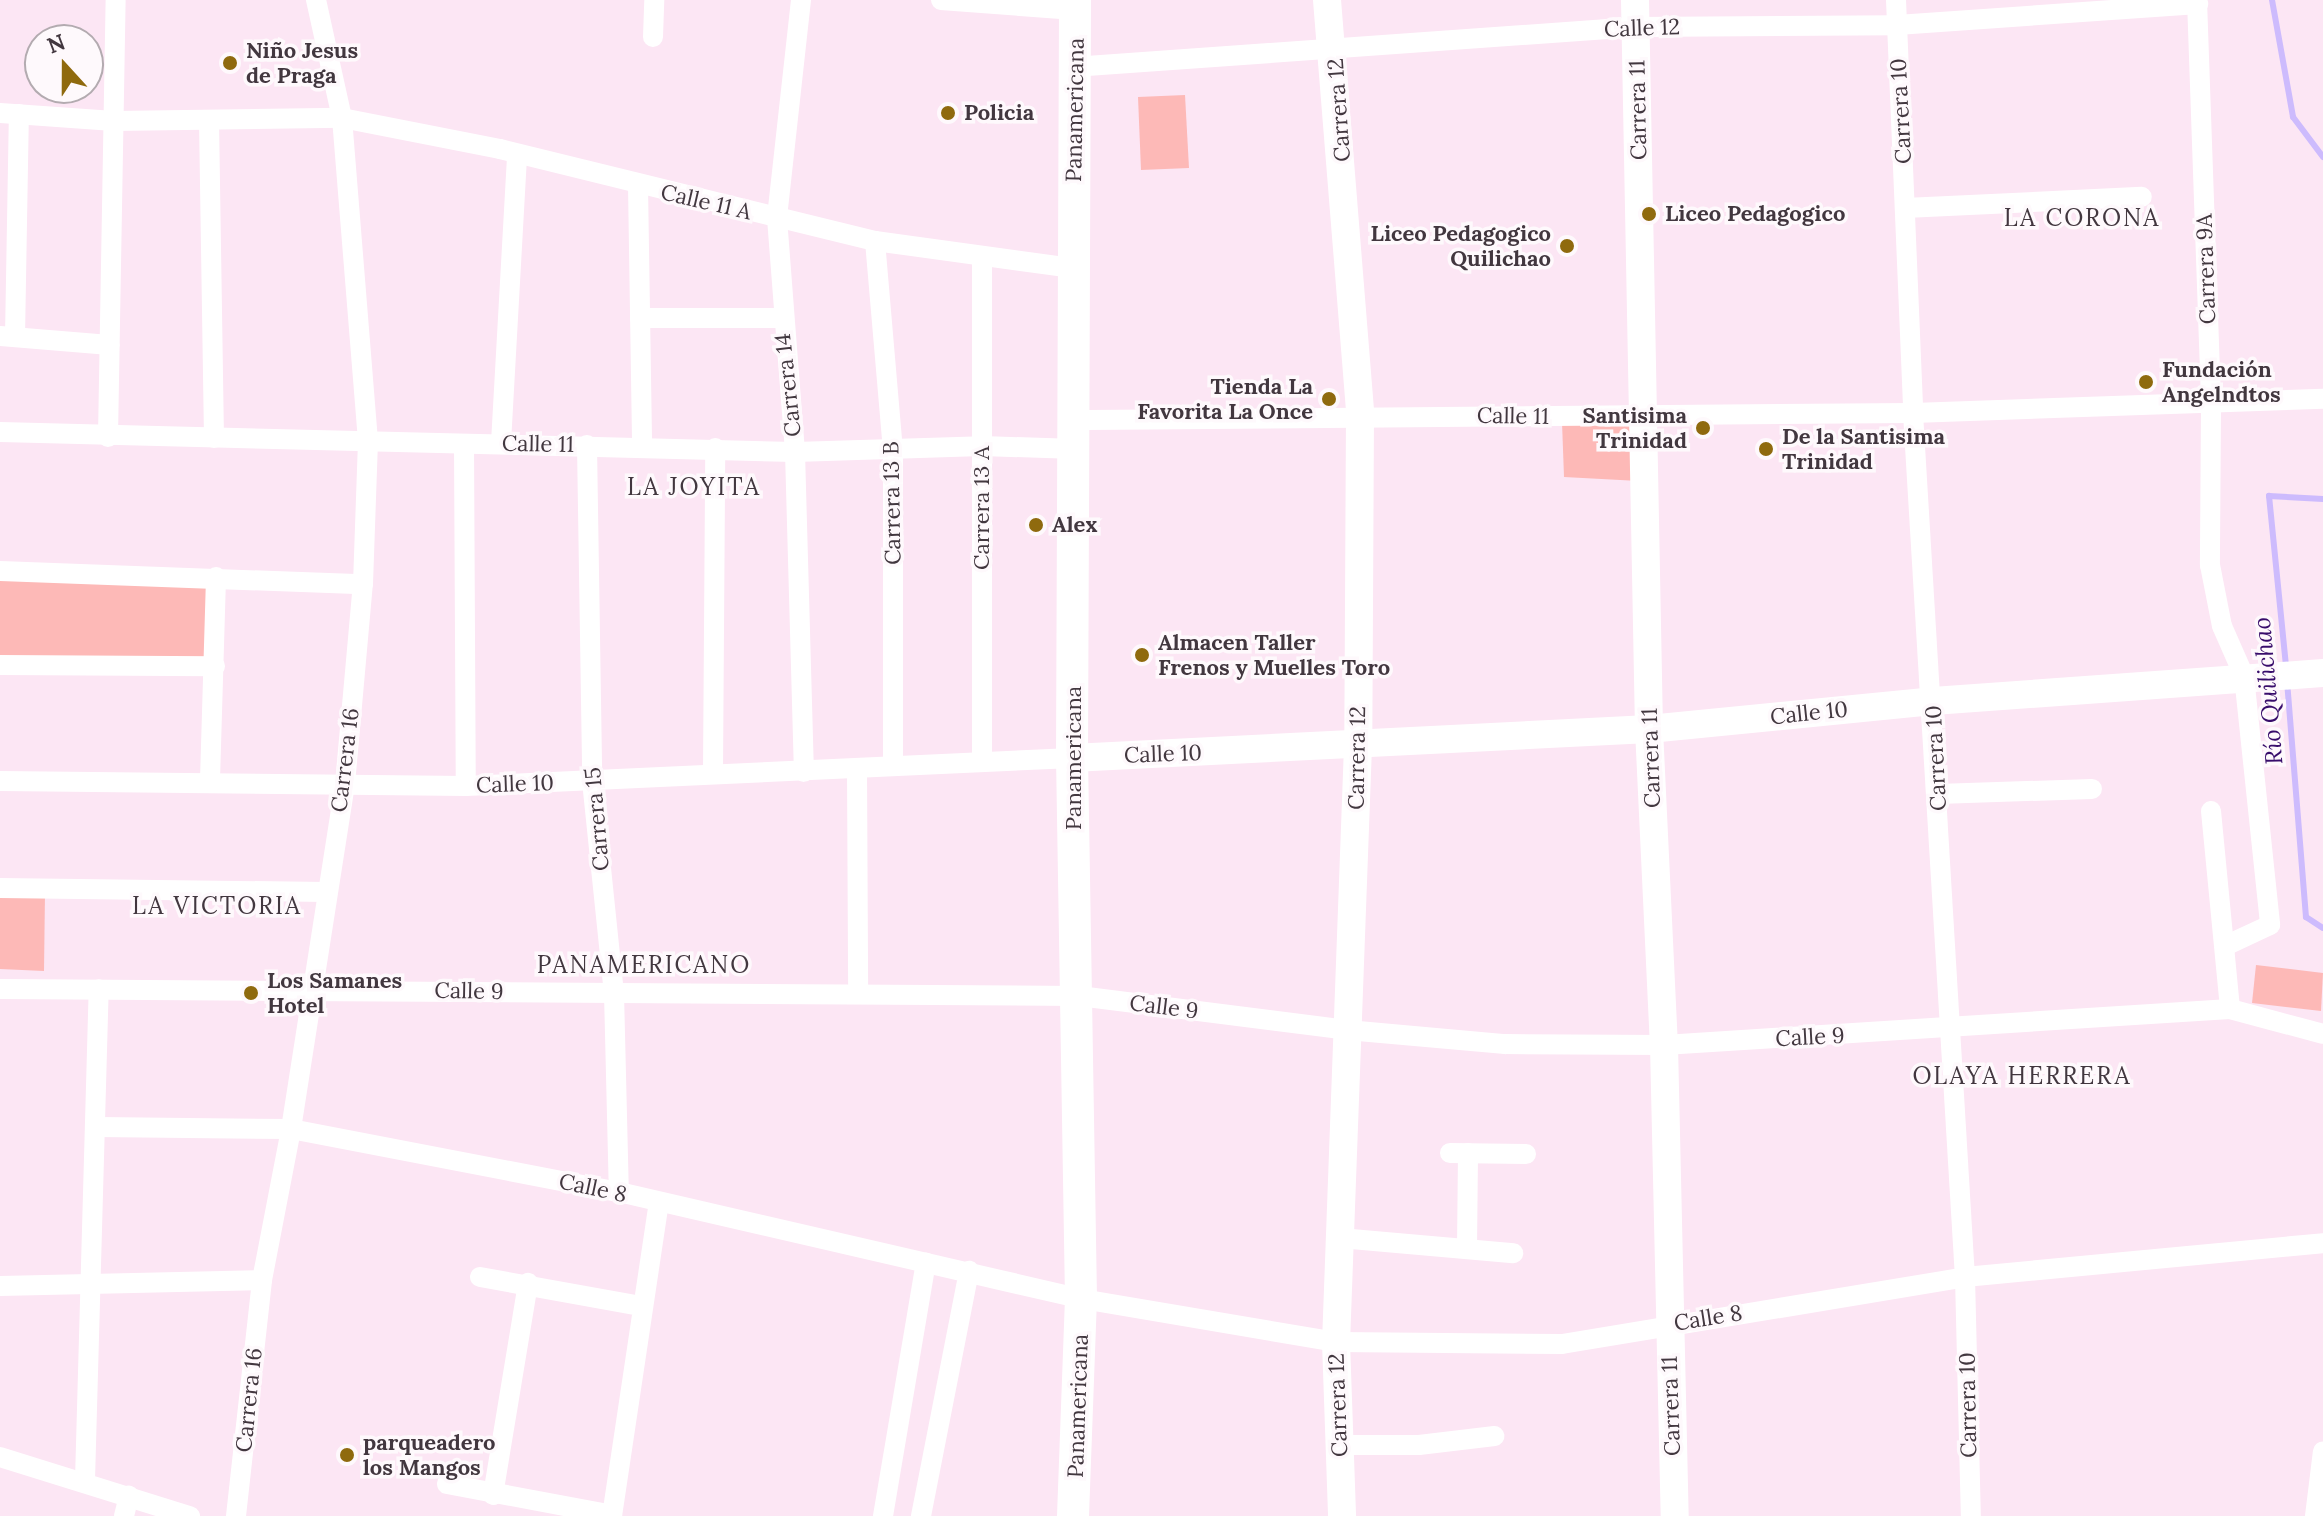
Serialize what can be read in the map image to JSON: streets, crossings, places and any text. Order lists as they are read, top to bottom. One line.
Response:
{"streets":{"main road":["Panamericana"],"street":["Calle 12","Carrera 12","Carrera 11","Carrera 10","Calle 11 A","Carrera 9A","Carrera 14","Calle 11","Carrera 13 B","Carrera 13 A","Calle 10","Carrera 16","Carrera 15","Calle 9","Calle 8"]},"crossings":[["Calle 12","Panamericana"],["Calle 12","Carrera 12"],["Calle 12","Carrera 11"],["Calle 12","Carrera 10"],["Calle 12","Carrera 9A"],["Panamericana","Calle 11 A"],["Panamericana","Calle 11"],["Panamericana","Calle 10"],["Panamericana","Calle 9"],["Panamericana","Calle 8"],["Carrera 12","Calle 11"],["Carrera 12","Calle 10"],["Carrera 12","Calle 9"],["Carrera 12","Calle 8"],["Carrera 11","Calle 11"],["Carrera 11","Calle 10"],["Carrera 11","Calle 9"],["Carrera 11","Calle 8"],["Carrera 10","Calle 11"],["Carrera 10","Calle 10"],["Carrera 10","Calle 9"],["Carrera 10","Calle 8"],["Calle 11 A","Carrera 14"],["Calle 11 A","Carrera 13 B"],["Calle 11 A","Carrera 13 A"],["Calle 11 A","Carrera 16"],["Carrera 9A","Calle 11"],["Carrera 9A","Calle 10"],["Carrera 14","Calle 11"],["Carrera 14","Calle 10"],["Calle 11","Carrera 13 B"],["Calle 11","Carrera 13 A"],["Calle 11","Carrera 16"],["Calle 11","Carrera 15"],["Carrera 13 B","Calle 10"],["Carrera 13 A","Calle 10"],["Calle 10","Carrera 16"],["Calle 10","Carrera 15"],["Carrera 16","Calle 9"],["Carrera 16","Calle 8"],["Carrera 15","Calle 9"],["Carrera 15","Calle 8"]],"districts":["LA CORONA","LA JOYITA","LA VICTORIA","PANAMERICANO","OLAYA HERRERA"],"water":["Río Quilichao"],"places":["Niño Jesus de Praga","Policia","Liceo Pedagogico","Liceo Pedagogico Quilichao","Fundación Angelndtos","Tienda La Favorita La Once","Santisima Trinidad","De la Santisima Trinidad","Alex","Almacen Taller Frenos y Muelles Toro","Los Samanes Hotel","parqueadero los Mangos"],"north":"top"}
